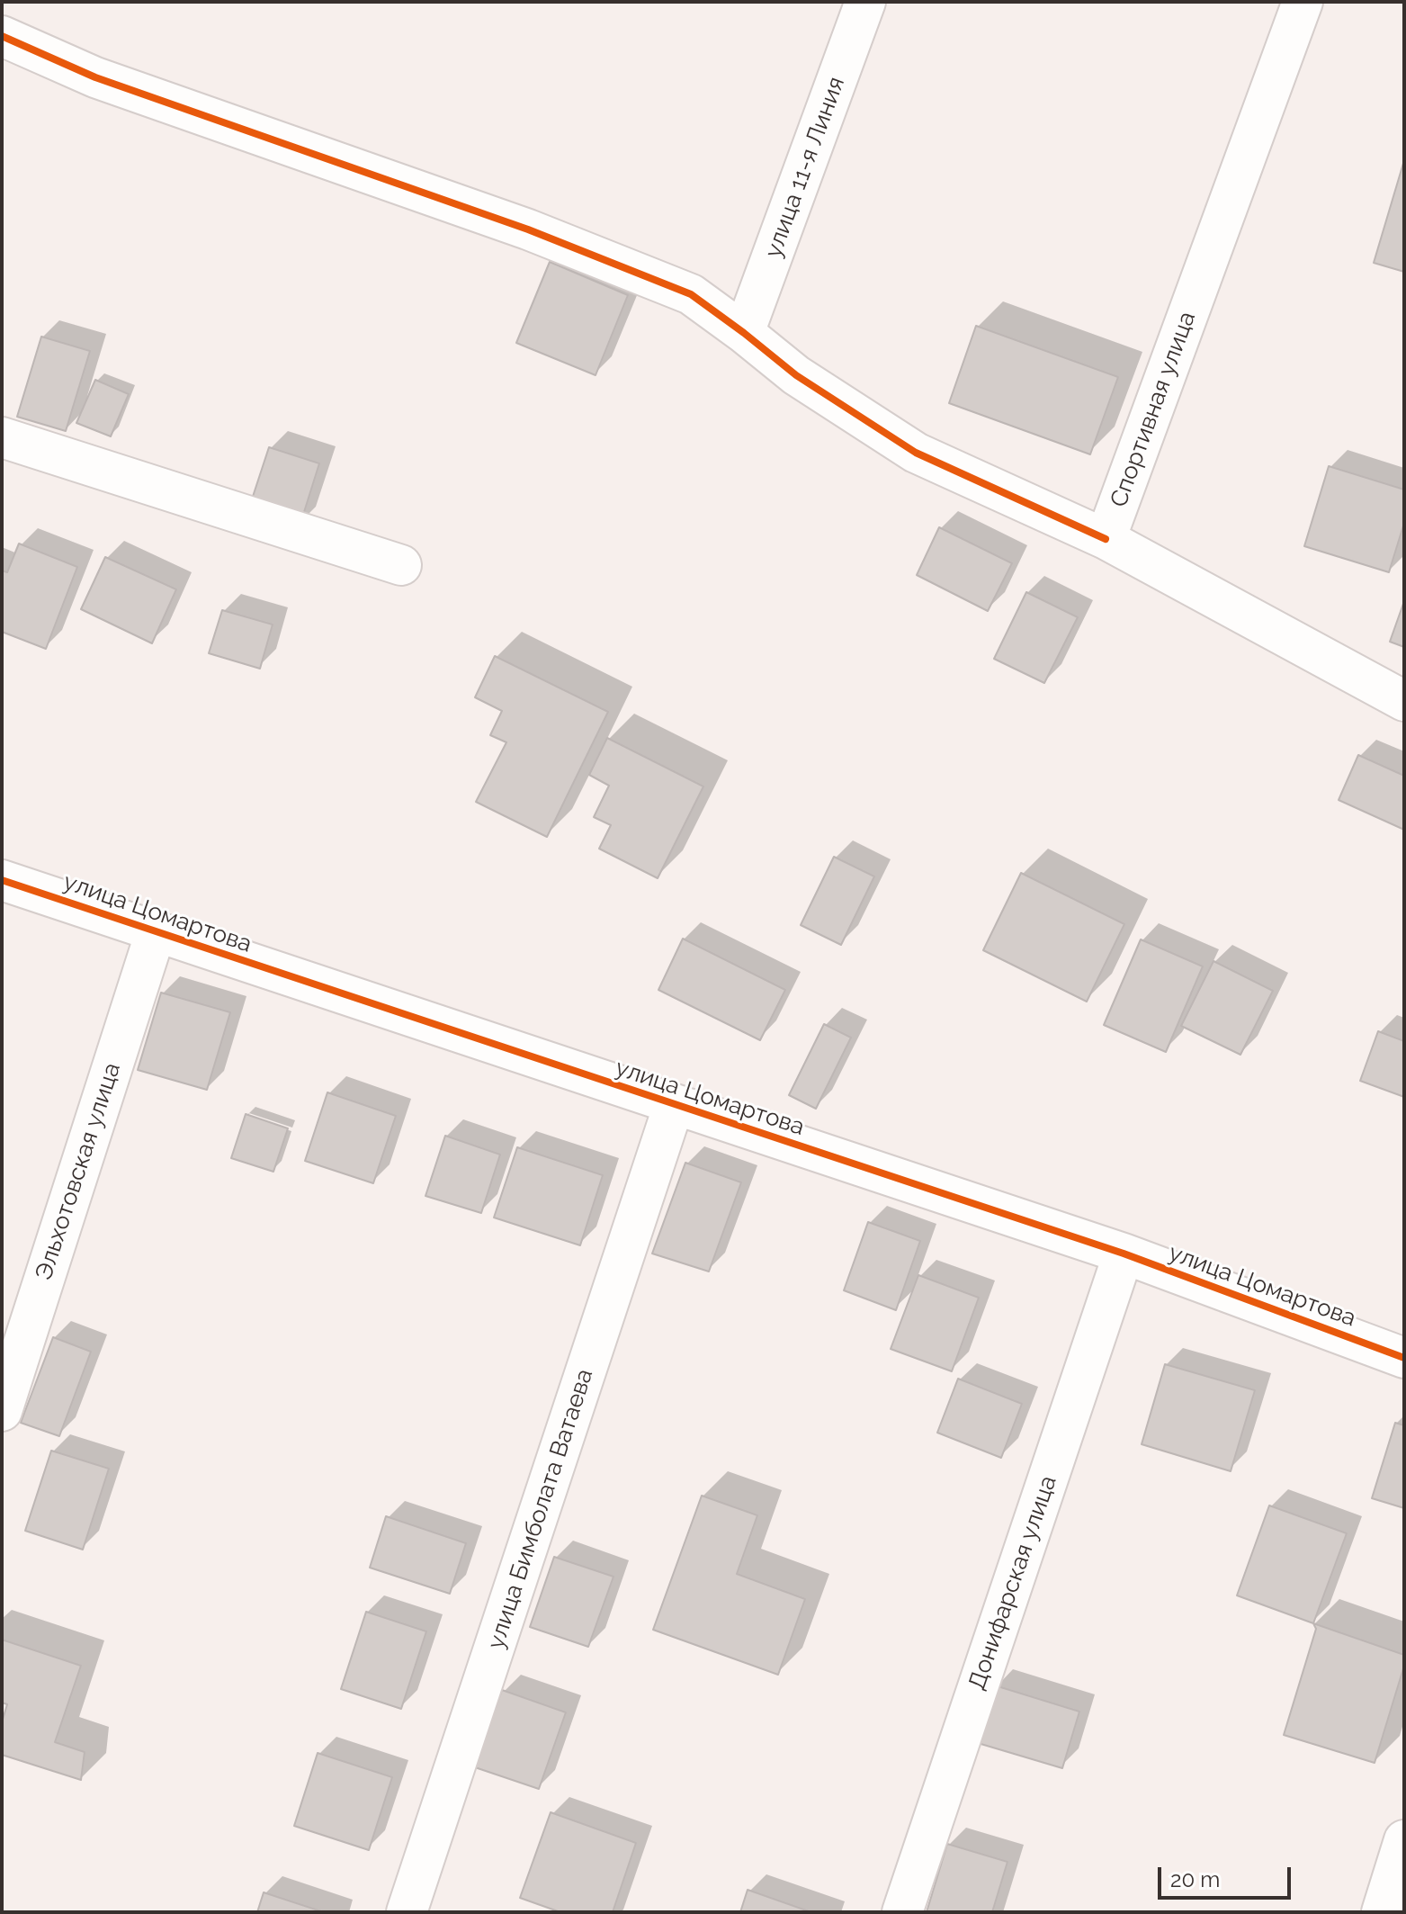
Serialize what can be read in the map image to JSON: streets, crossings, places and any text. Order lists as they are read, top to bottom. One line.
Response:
{"streets":{"street":["улица 11-я Линия","Спортивная улица","улица Цомартова","Эльхотовская улица","улица Бимболата Ватаева","Донифарская улица"]},"crossings":[["улица Цомартова","Эльхотовская улица"],["улица Цомартова","улица Бимболата Ватаева"],["улица Цомартова","Донифарская улица"]],"scale_bar":"20 m"}
